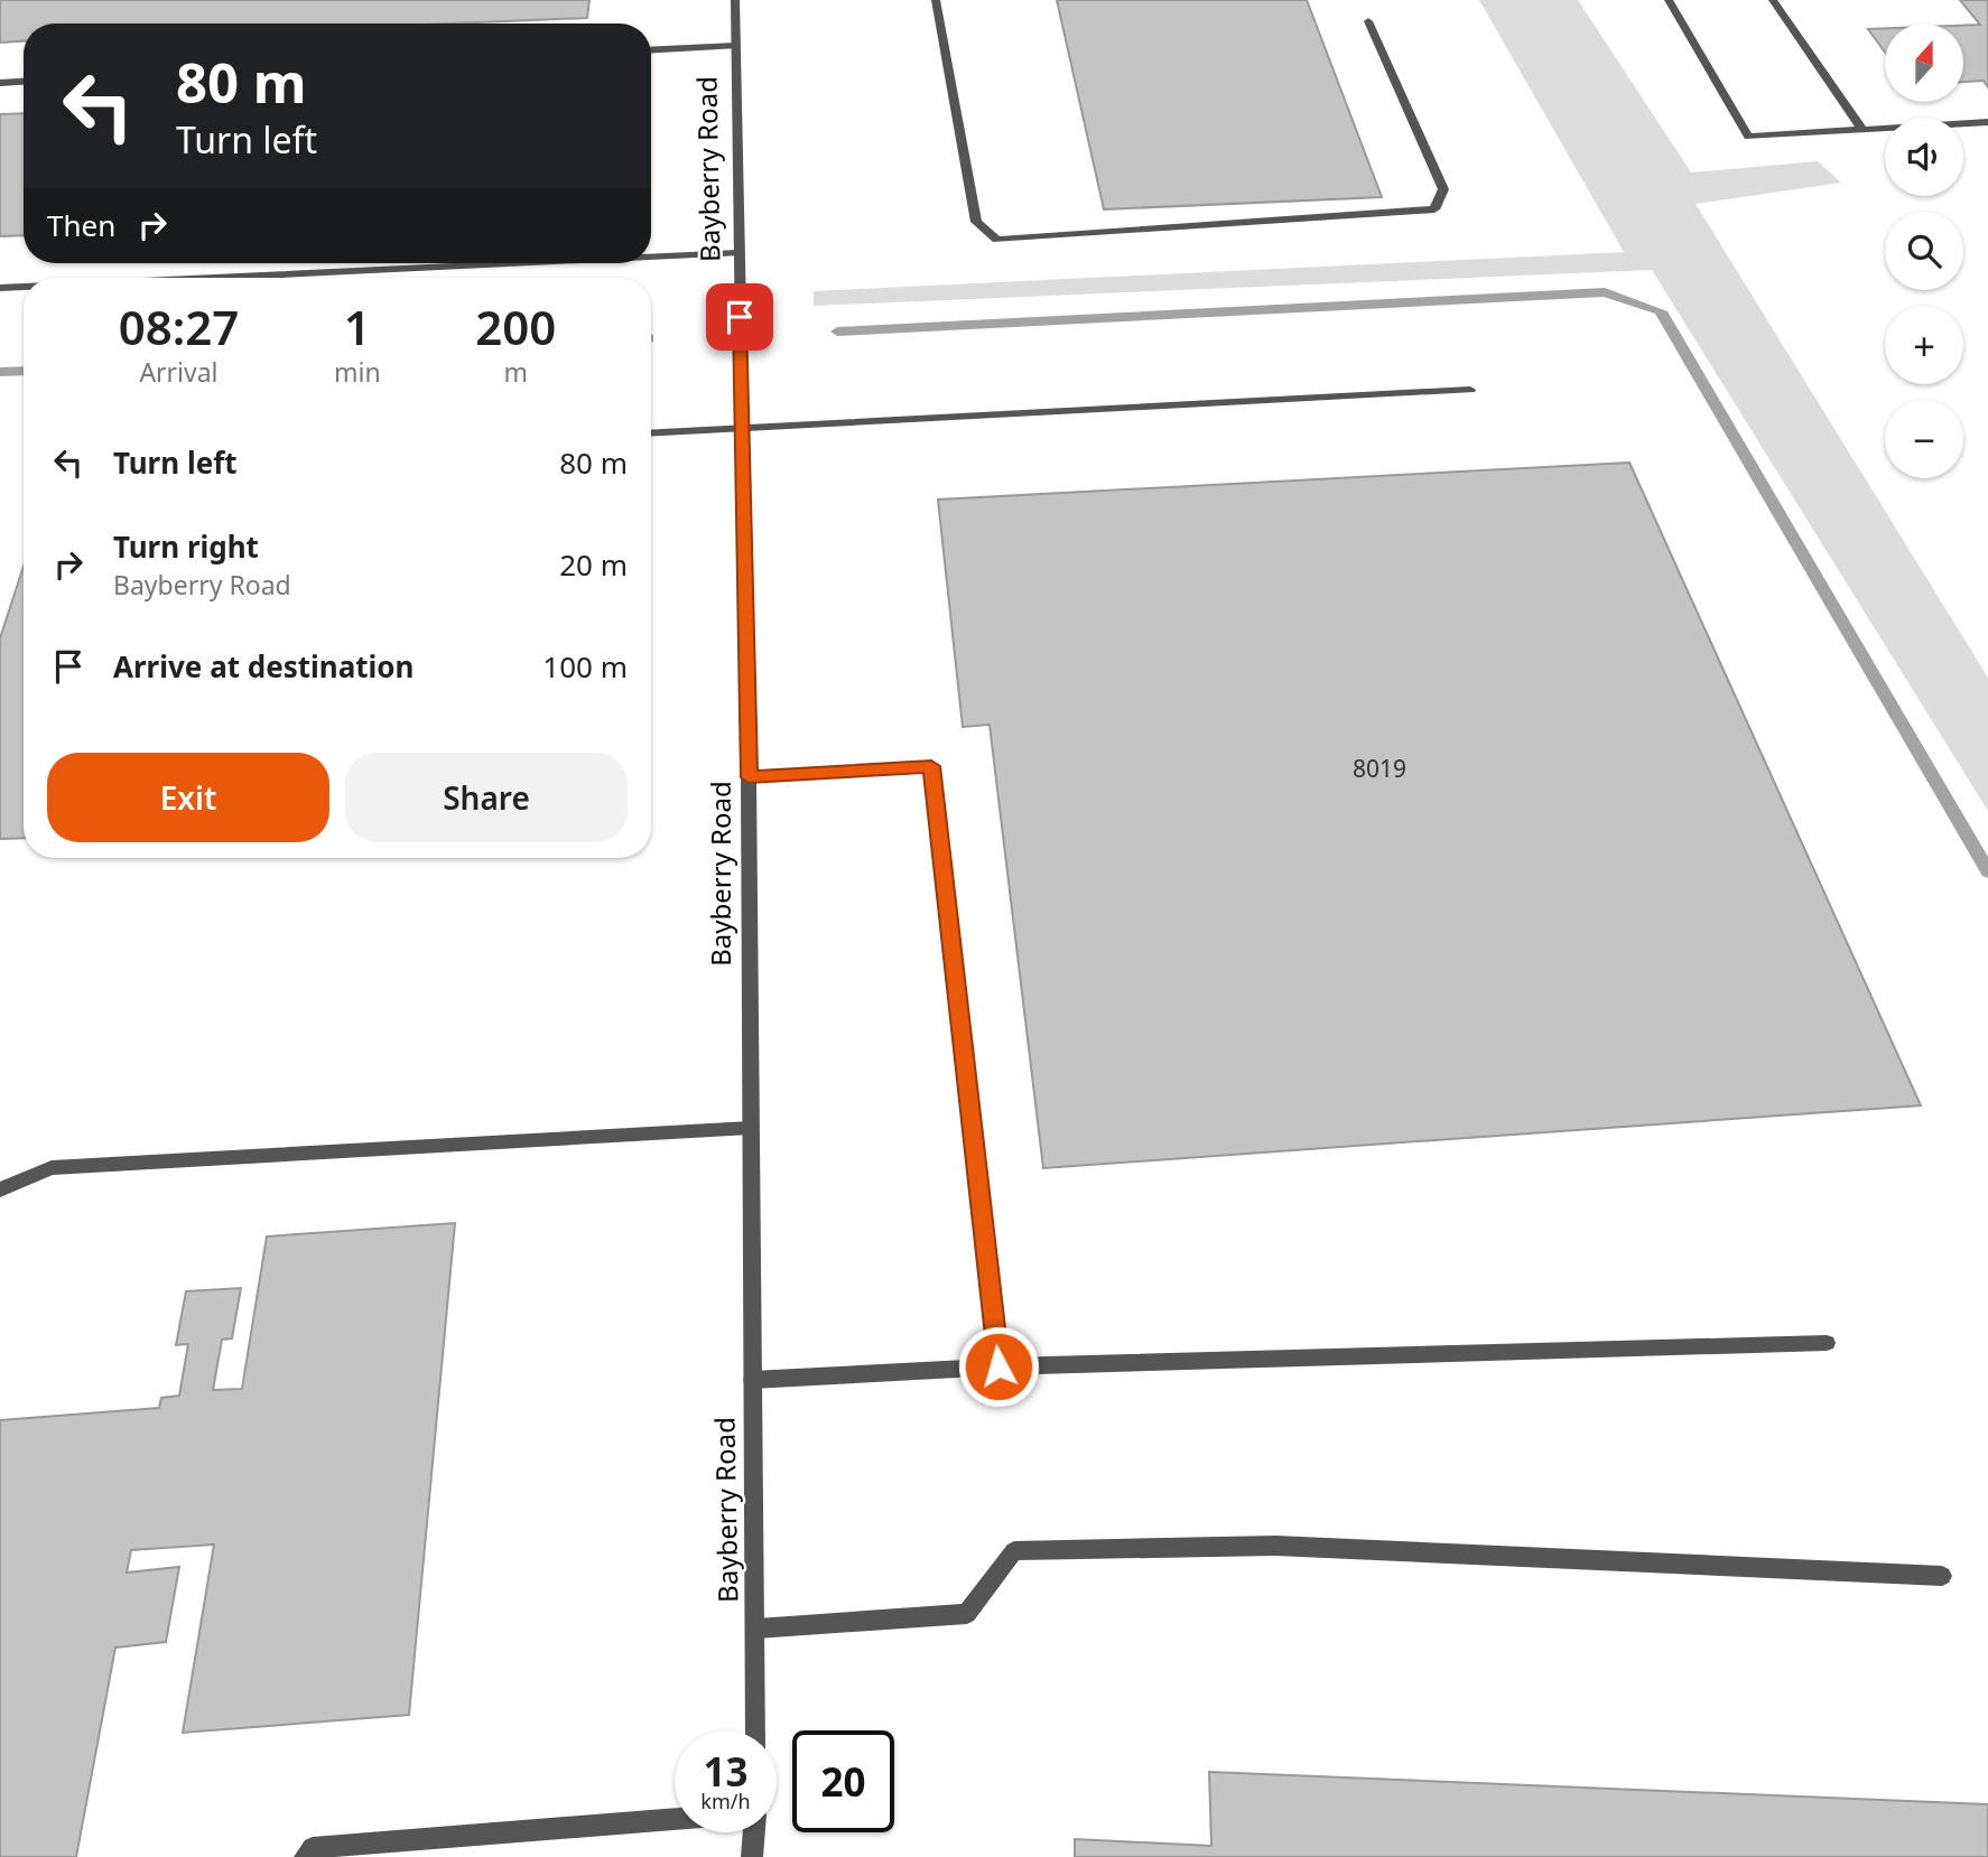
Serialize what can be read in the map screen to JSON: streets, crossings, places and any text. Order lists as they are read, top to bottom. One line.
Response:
{"streets":{"street":["Bayberry Road"]},"house_numbers":["8019"],"north":"top","page":{"map_buttons":["+","−"],"turn":["80 m","Turn left"],"then":"Then","eta":["08:27","Arrival","1","min","200","m"],"list":[{"name":"Turn left","value":"80 m"},{"name":"Turn right","note":"Bayberry Road","value":"20 m"},{"name":"Arrive at destination","value":"100 m"}],"buttons":["Exit","Share"],"speed":"13 km/h","limit":"20"}}
